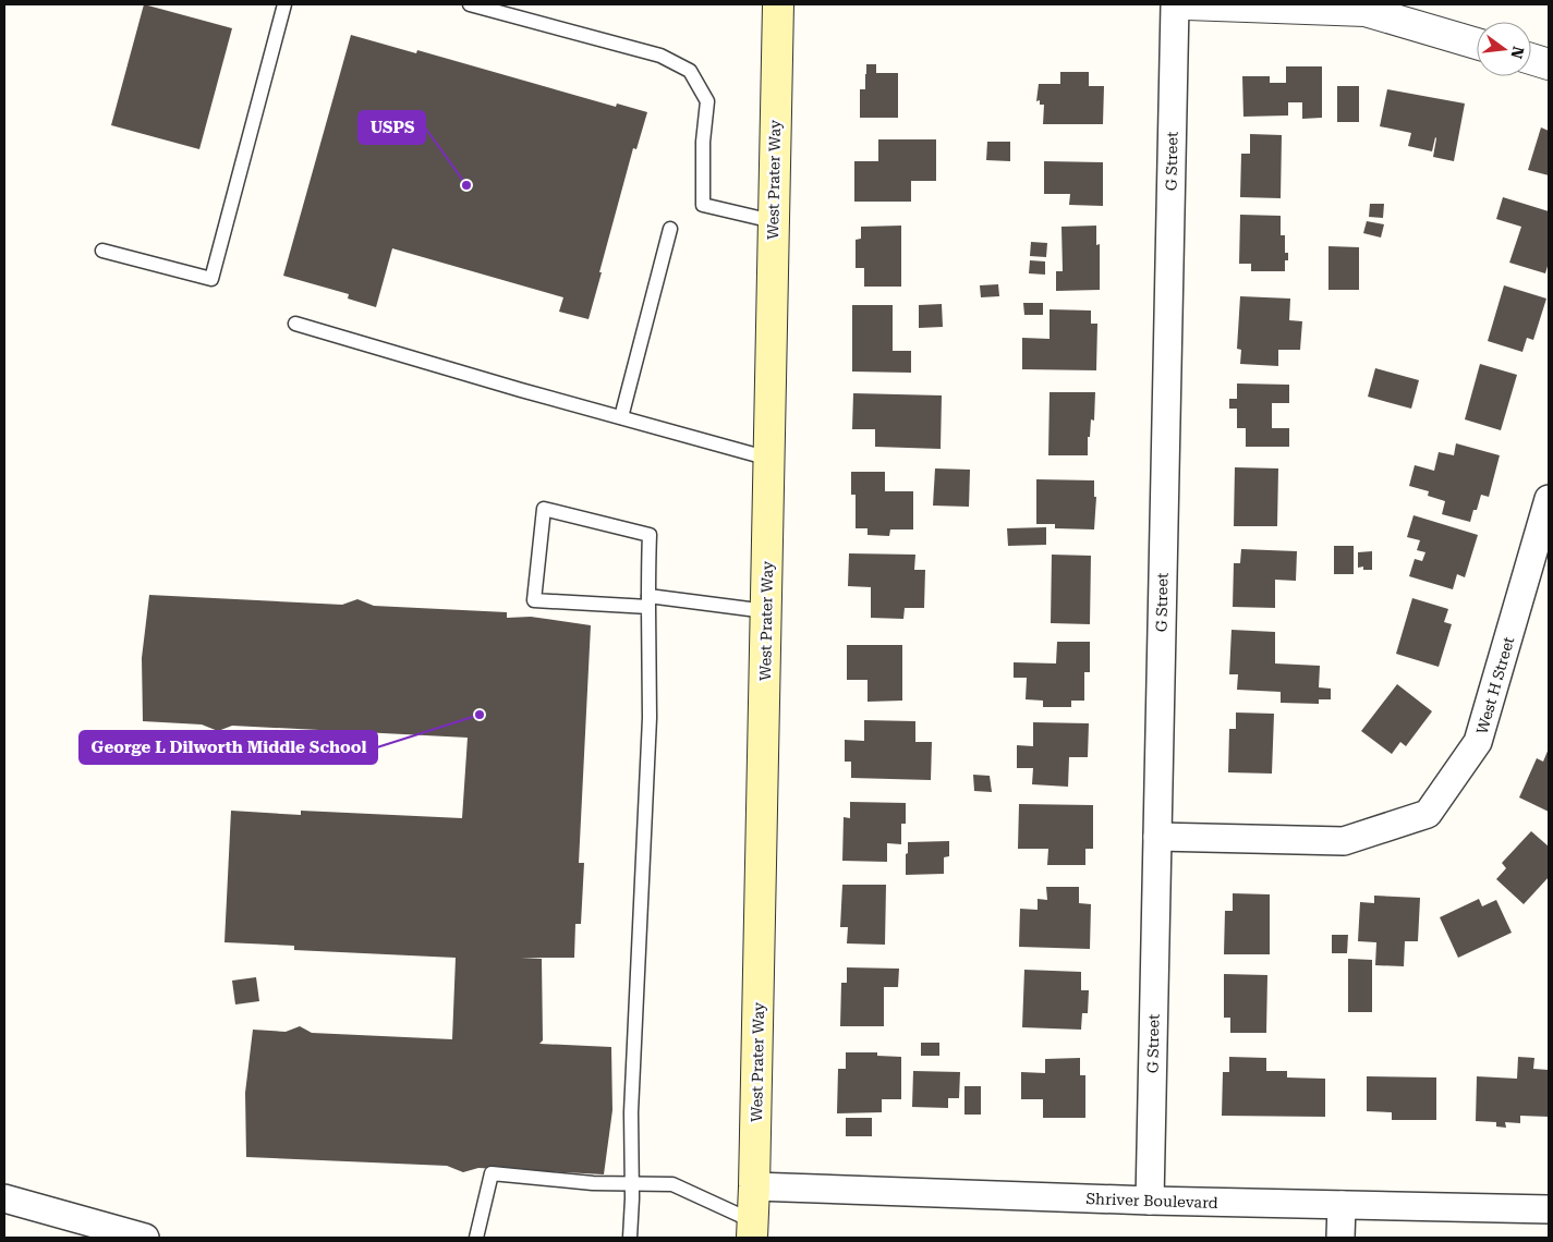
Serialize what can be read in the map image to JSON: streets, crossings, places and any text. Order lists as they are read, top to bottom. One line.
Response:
{"streets":{"main road":["West Prater Way"],"street":["G Street","West H Street","Shriver Boulevard"]},"crossings":[["G Street","West H Street"],["G Street","Shriver Boulevard"],["West Prater Way","Shriver Boulevard"]],"places":["USPS","George L Dilworth Middle School"],"north":"right"}
